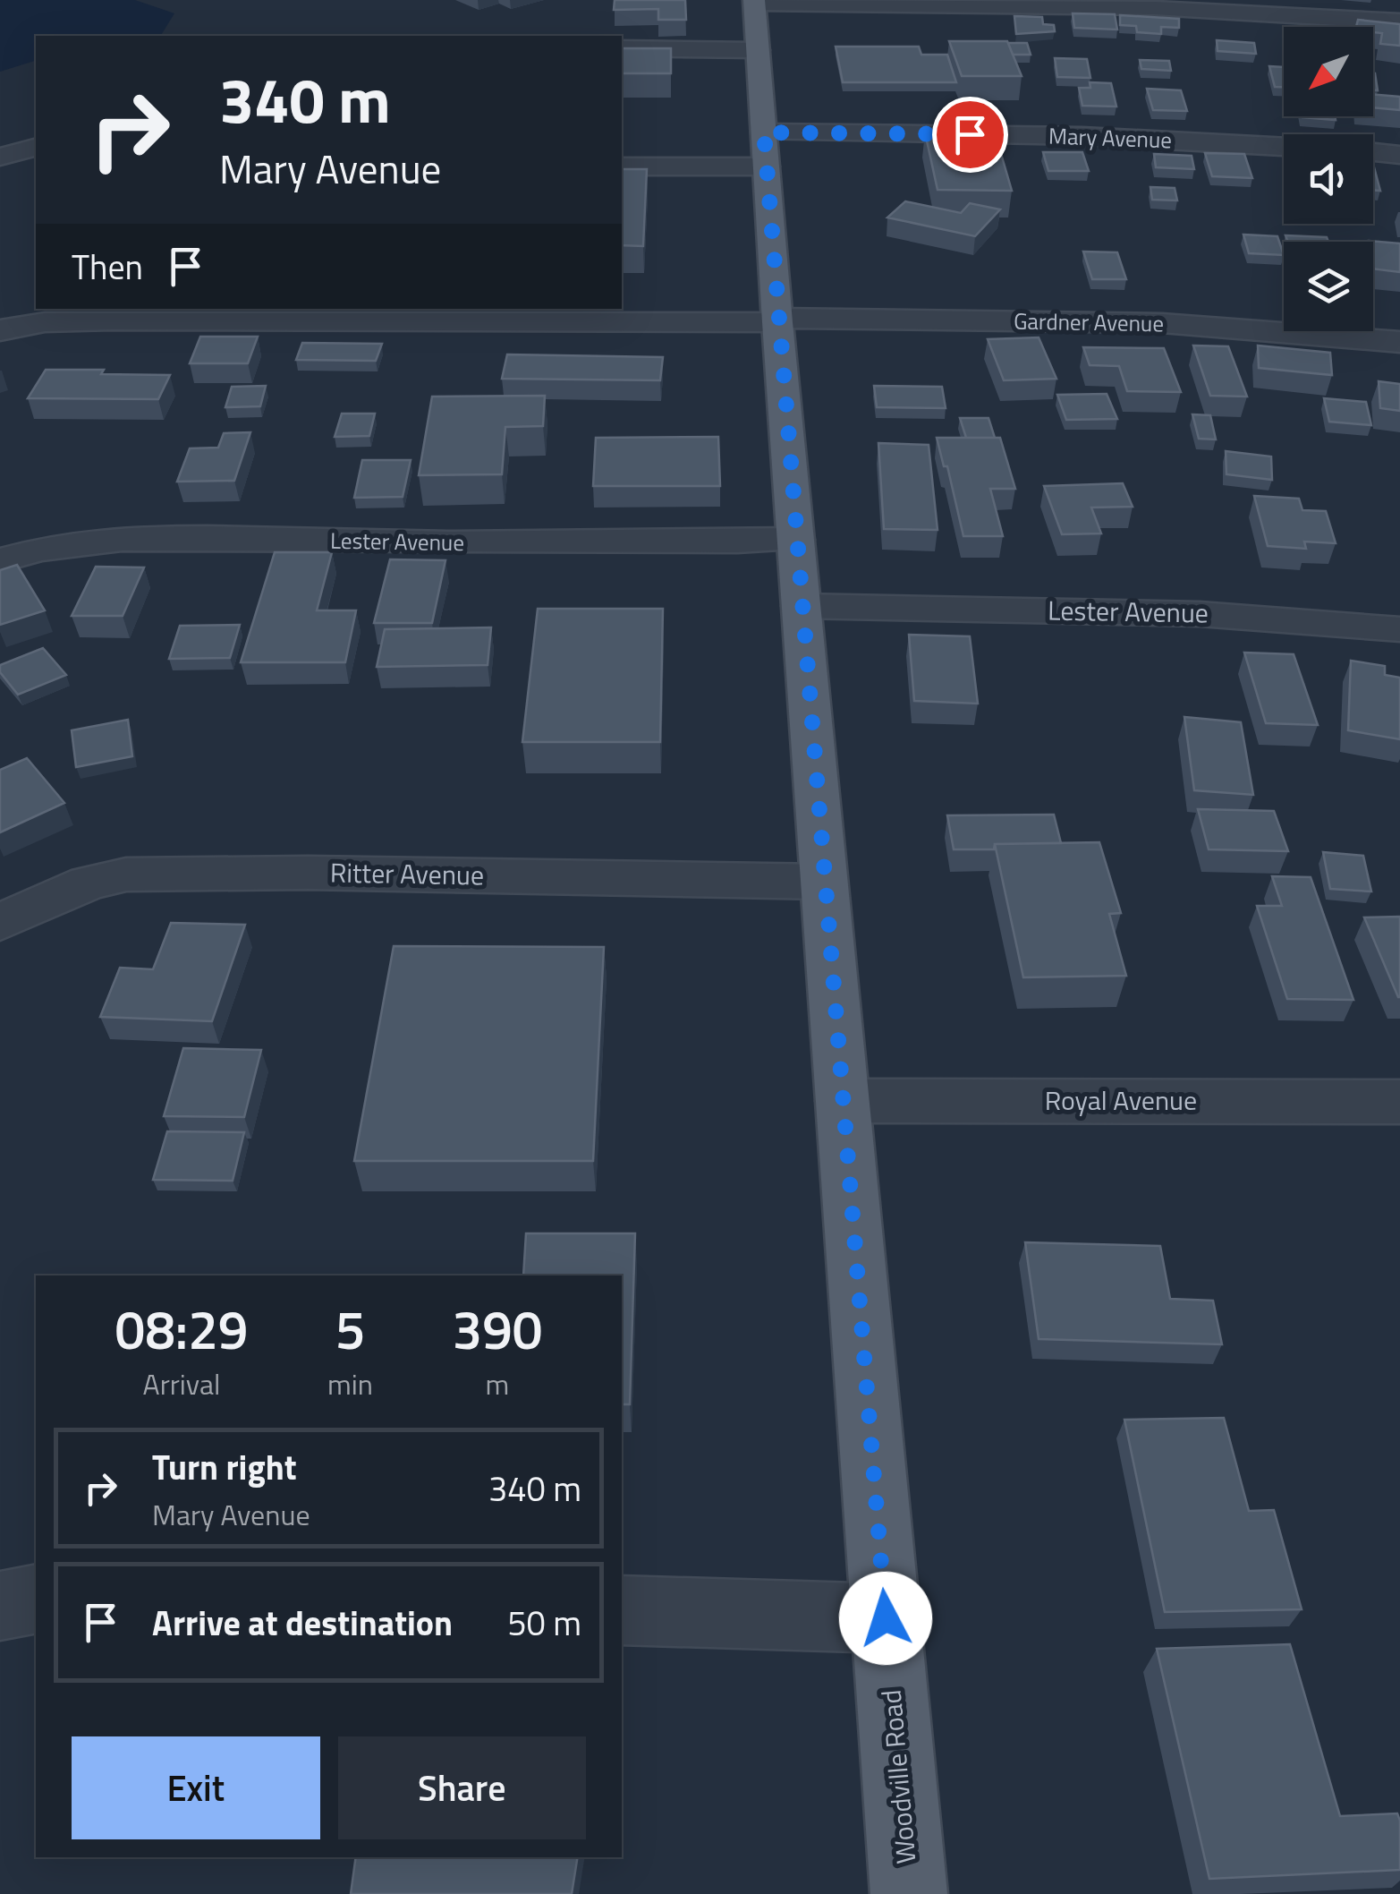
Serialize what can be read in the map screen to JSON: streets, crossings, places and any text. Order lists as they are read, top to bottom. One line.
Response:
{"streets":{"main road":["Woodville Road"],"street":["Mary Avenue","Gardner Avenue","Lester Avenue","Ritter Avenue","Royal Avenue"]},"crossings":[["Mary Avenue","Woodville Road"],["Gardner Avenue","Woodville Road"],["Lester Avenue","Woodville Road"],["Ritter Avenue","Woodville Road"],["Royal Avenue","Woodville Road"]],"north":"bottom left","page":{"turn":["340 m","Mary Avenue"],"then":"Then","eta":["08:29","Arrival","5","min","390","m"],"list":[{"name":"Turn right","note":"Mary Avenue","value":"340 m"},{"name":"Arrive at destination","value":"50 m"}],"buttons":["Exit","Share"]}}
